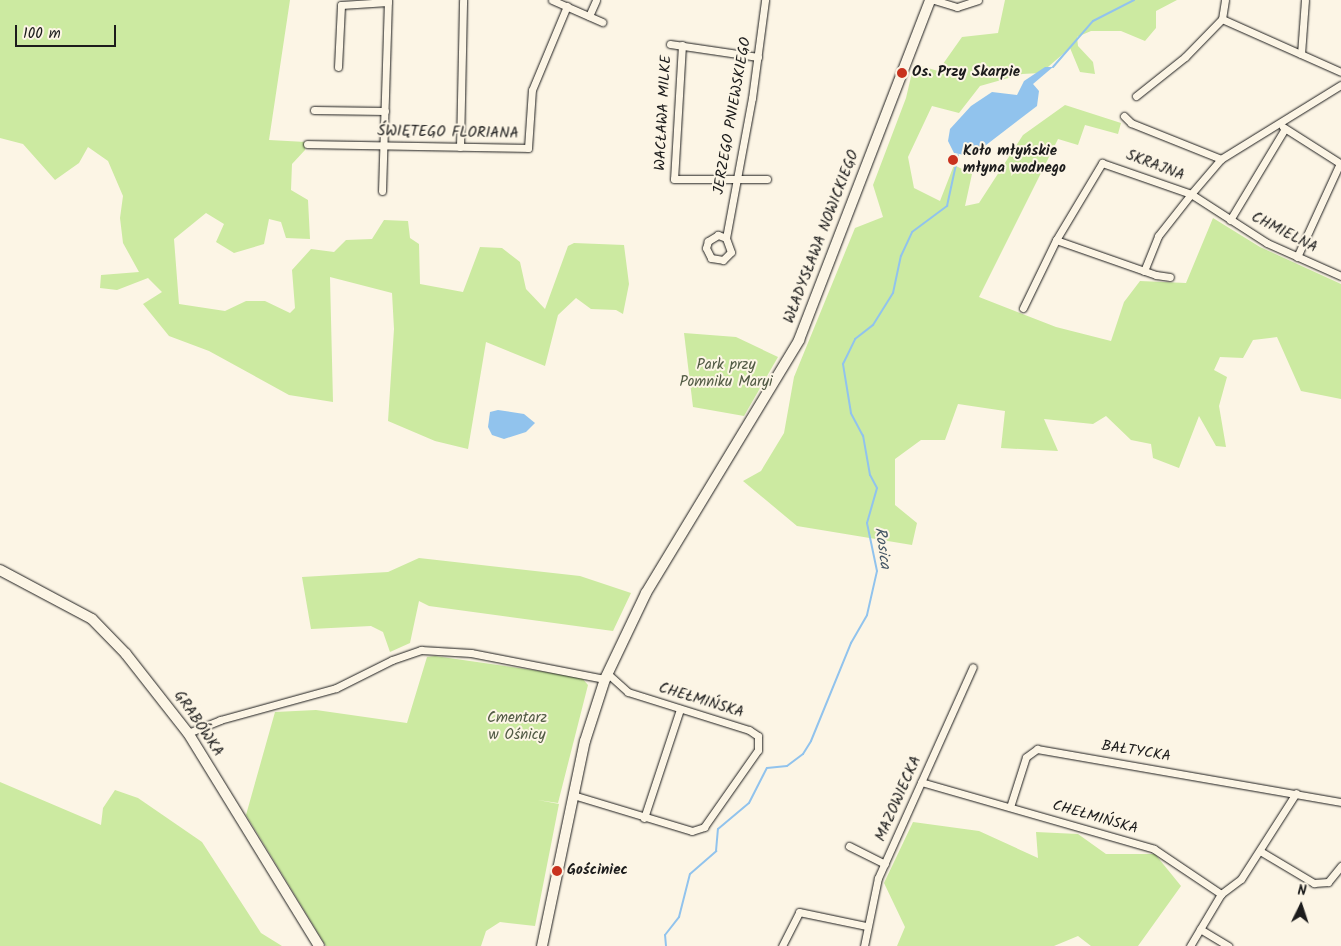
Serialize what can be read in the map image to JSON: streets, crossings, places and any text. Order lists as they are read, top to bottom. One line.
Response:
{"streets":{"street":["WACŁAWA MILKE","JERZEGO PNIEWSKIEGO","ŚWIĘTEGO FLORIANA","SKRAJNA","CHMIELNA","WŁADYSŁAWA NOWICKIEGO","CHEŁMIŃSKA","GRABÓWKA","BAŁTYCKA","MAZOWIECKA"]},"crossings":[["WACŁAWA MILKE","JERZEGO PNIEWSKIEGO"],["SKRAJNA","CHMIELNA"],["WŁADYSŁAWA NOWICKIEGO","CHEŁMIŃSKA"],["CHEŁMIŃSKA","BAŁTYCKA"],["CHEŁMIŃSKA","MAZOWIECKA"]],"water":["Rosica"],"parks":["Park przy Pomniku Maryi","Cmentarz w Ośnicy"],"places":["Os. Przy Skarpie","Koło młyńskie młyna wodnego","Gościniec"],"scale_bar":"100 m","north":"top"}
